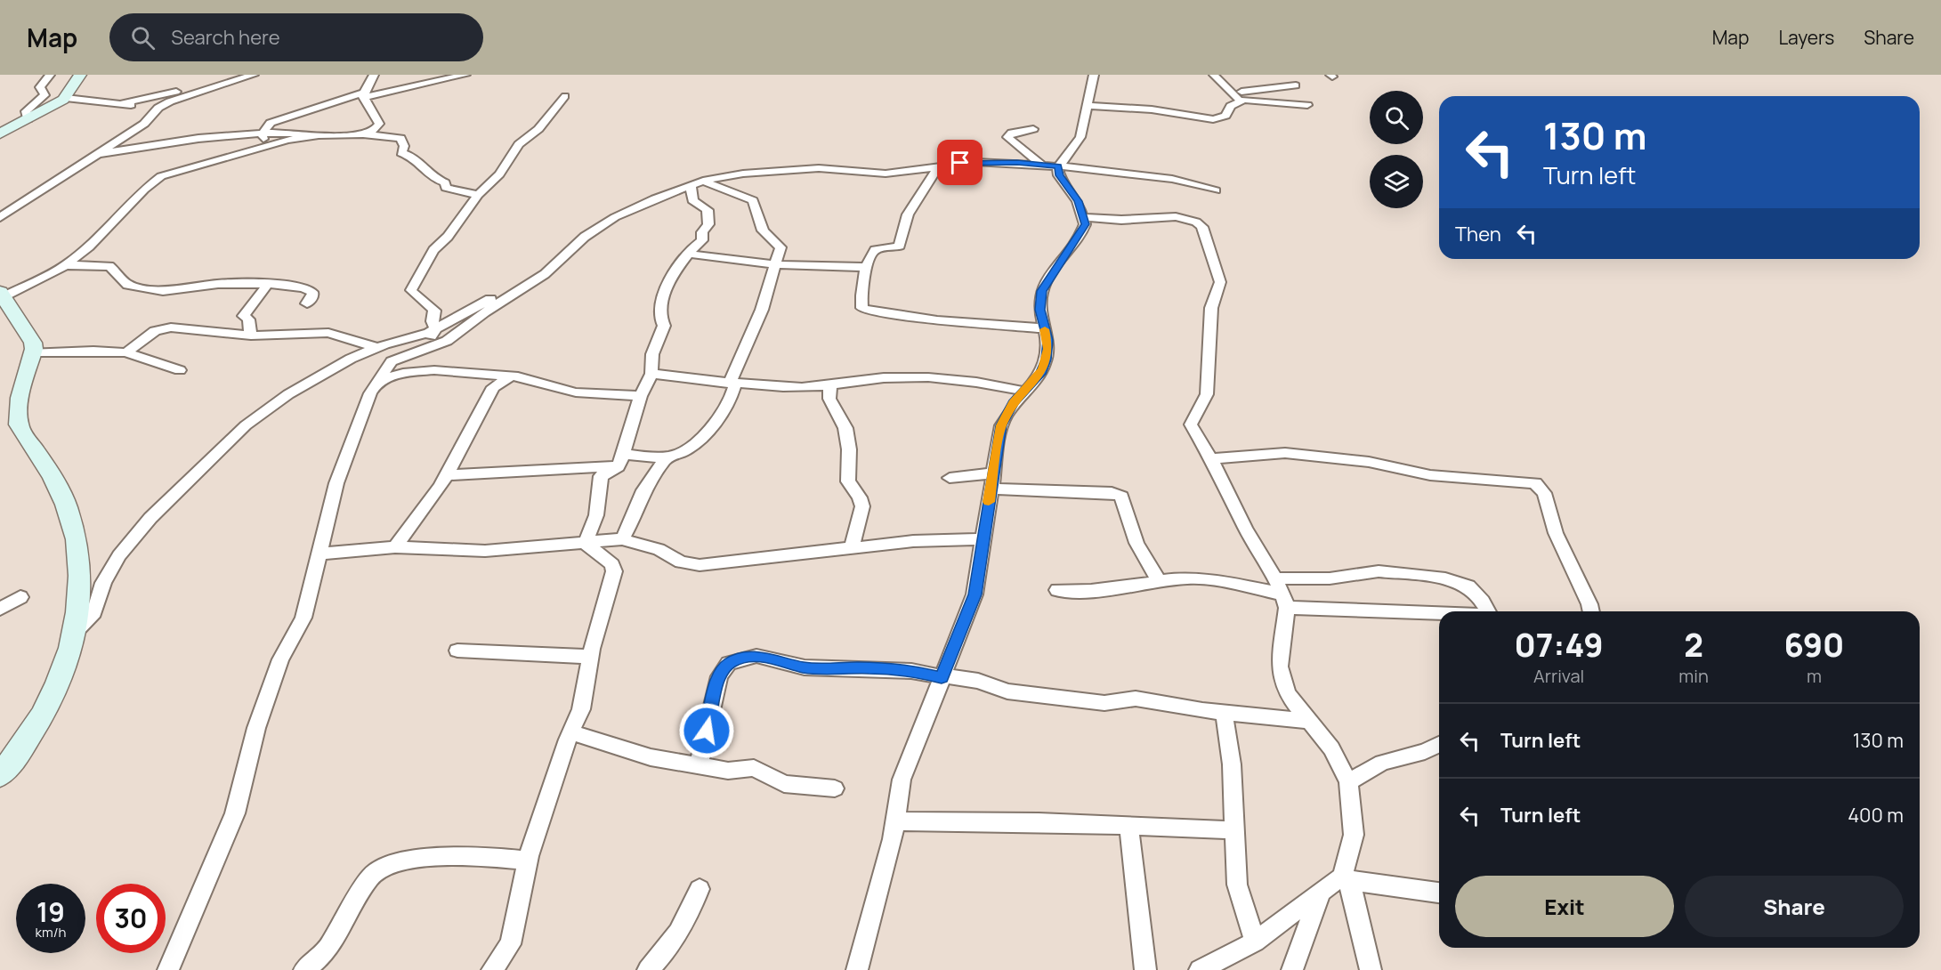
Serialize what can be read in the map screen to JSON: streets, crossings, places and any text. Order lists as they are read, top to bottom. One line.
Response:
{"page":{"header":"Map","search":"Search here","nav":["Map","Layers","Share"],"turn":["130 m","Turn left"],"then":"Then","eta":["07:49","Arrival","2","min","690","m"],"list":[{"name":"Turn left","value":"130 m"},{"name":"Turn left","value":"400 m"}],"buttons":["Exit","Share"],"speed":"19 km/h","limit":"30"}}
